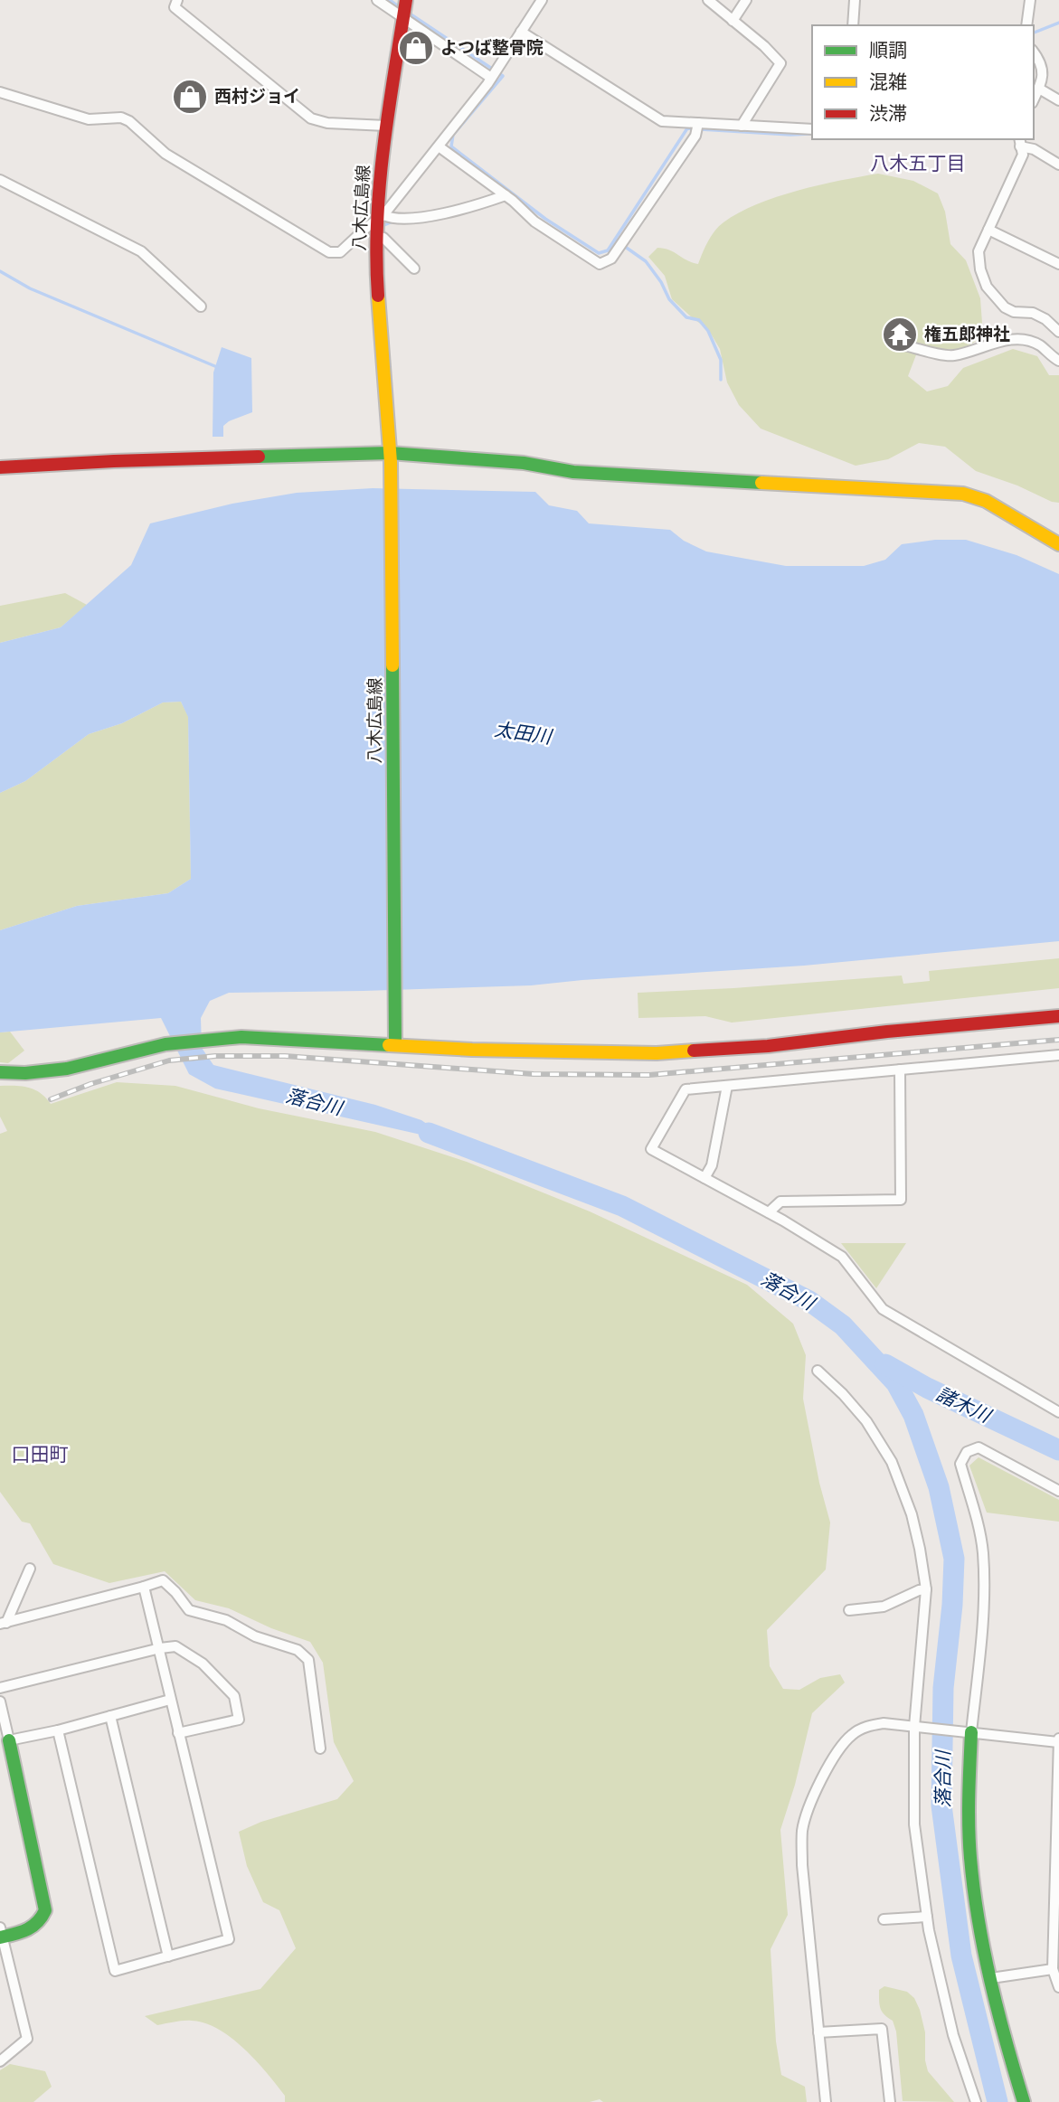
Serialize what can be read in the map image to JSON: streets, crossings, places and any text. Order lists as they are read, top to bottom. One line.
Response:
{"streets":{"street":["八木広島線"]},"districts":["八木五丁目","口田町"],"water":["太田川","落合川","諸木川"],"places":{"shop":["よつば整骨院","西村ジョイ"],"temple":["権五郎神社"]},"legend":["順調","混雑","渋滞"]}
